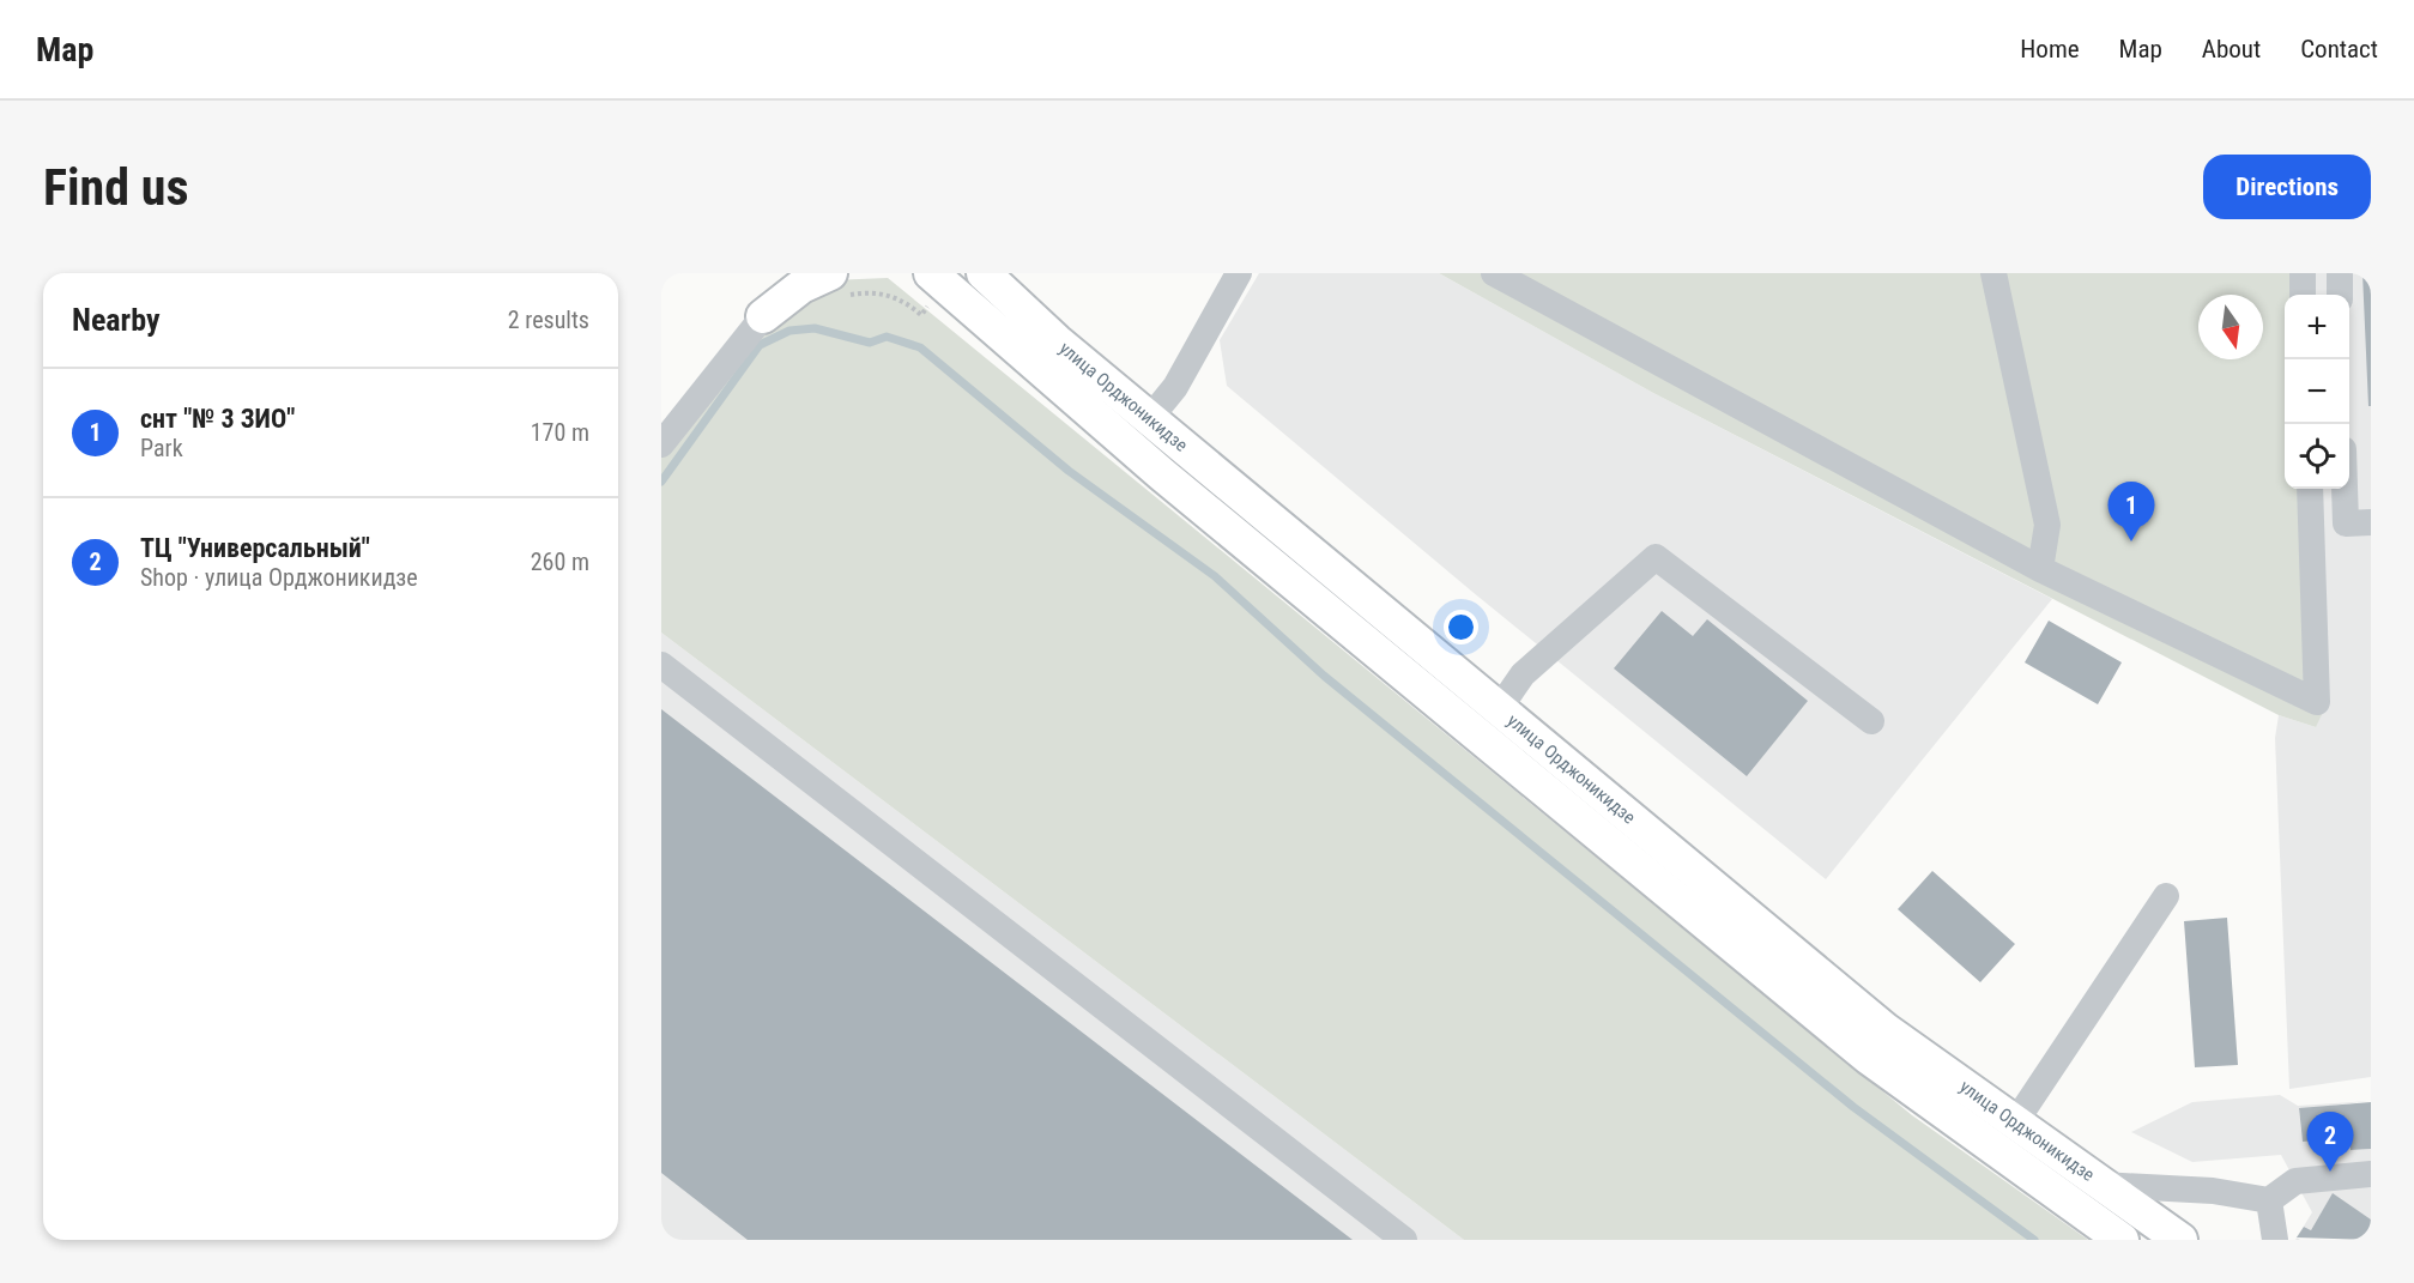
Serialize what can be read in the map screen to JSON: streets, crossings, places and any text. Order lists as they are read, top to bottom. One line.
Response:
{"streets":{"main road":["улица Орджоникидзе"]},"north":"bottom","page":{"header":"Map","nav":["Home","Map","About","Contact"],"buttons":"Directions","title":"Find us","heading":["Nearby","2 results"],"map_buttons":["+","−"],"list":[{"mark":"1","name":"снт \"№ 3 ЗИО\"","note":"Park","value":"170 m"},{"mark":"2","name":"ТЦ \"Универсальный\"","note":"Shop · улица Орджоникидзе","value":"260 m"}],"pins":["1","2"]}}
